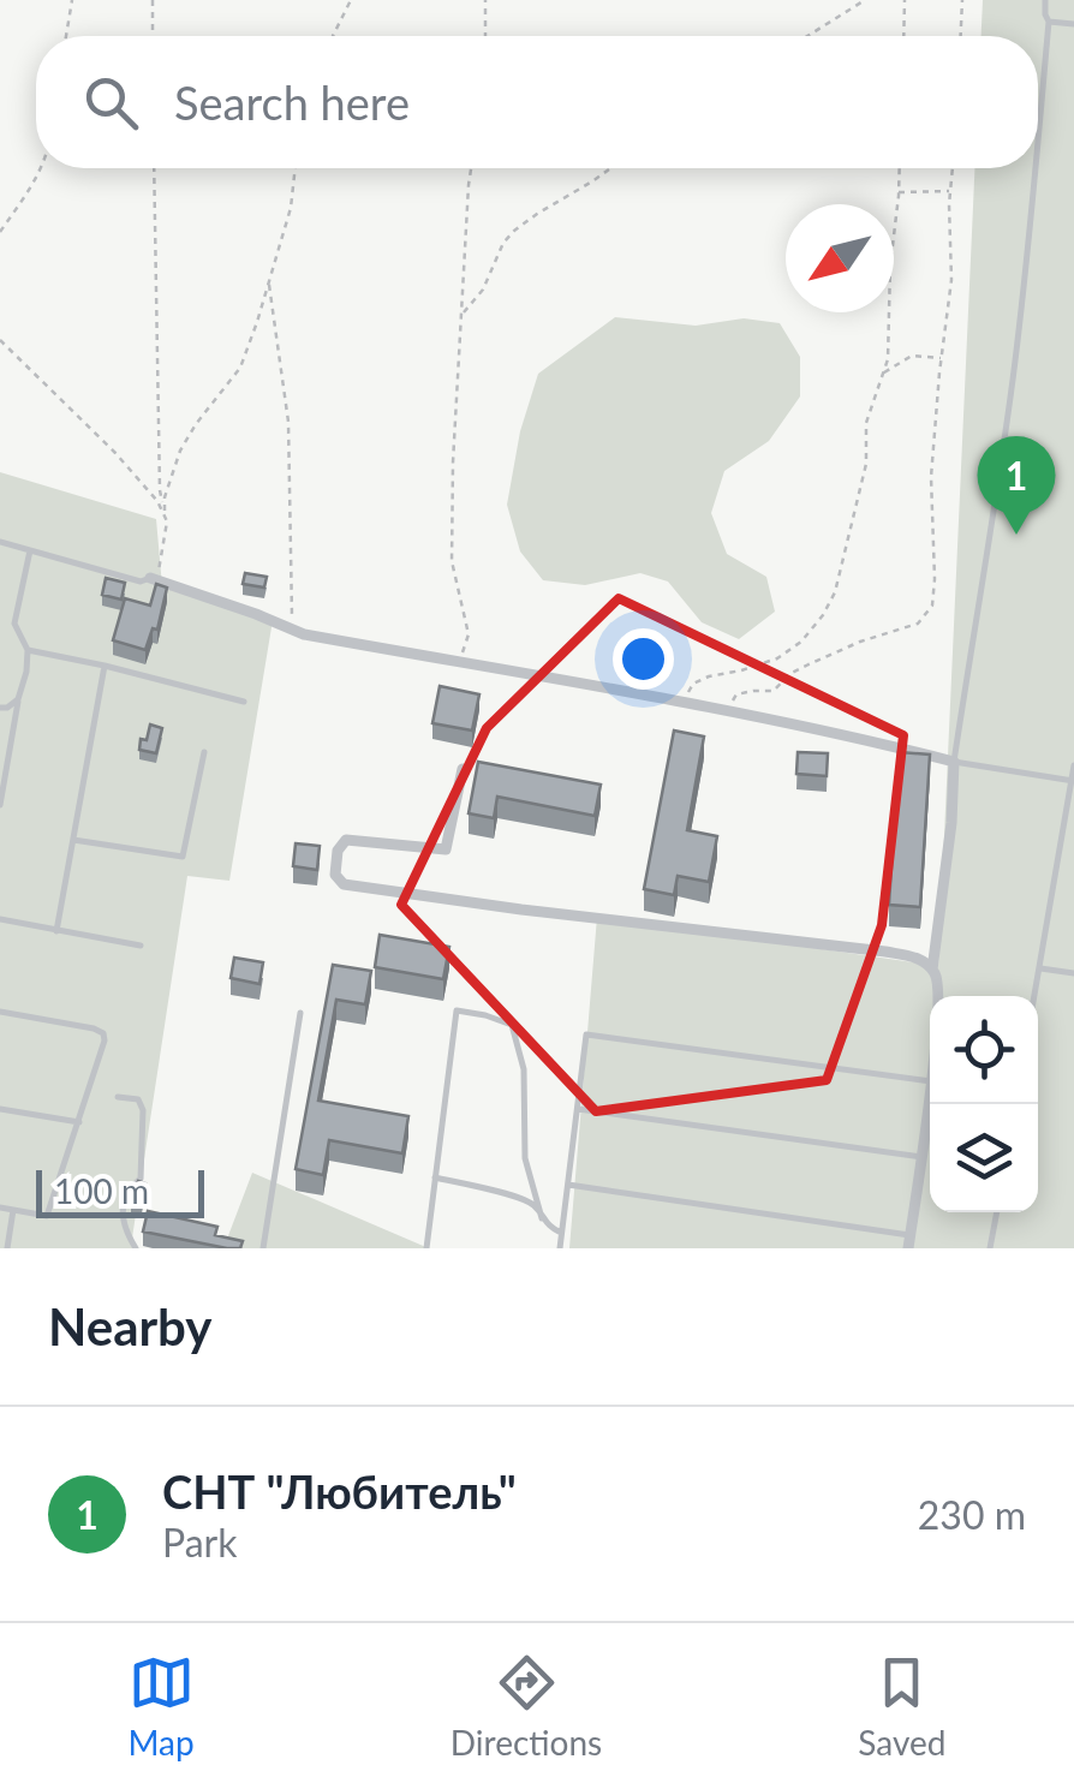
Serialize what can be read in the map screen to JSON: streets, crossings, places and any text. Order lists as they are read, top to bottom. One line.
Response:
{"scale_bar":"100 m","north":"bottom left","page":{"search":"Search here","pins":"1","scale":"100 m","heading":"Nearby","list":[{"mark":"1","name":"СНТ \"Любитель\"","note":"Park","value":"230 m"}],"nav":["Map","Directions","Saved"]}}
